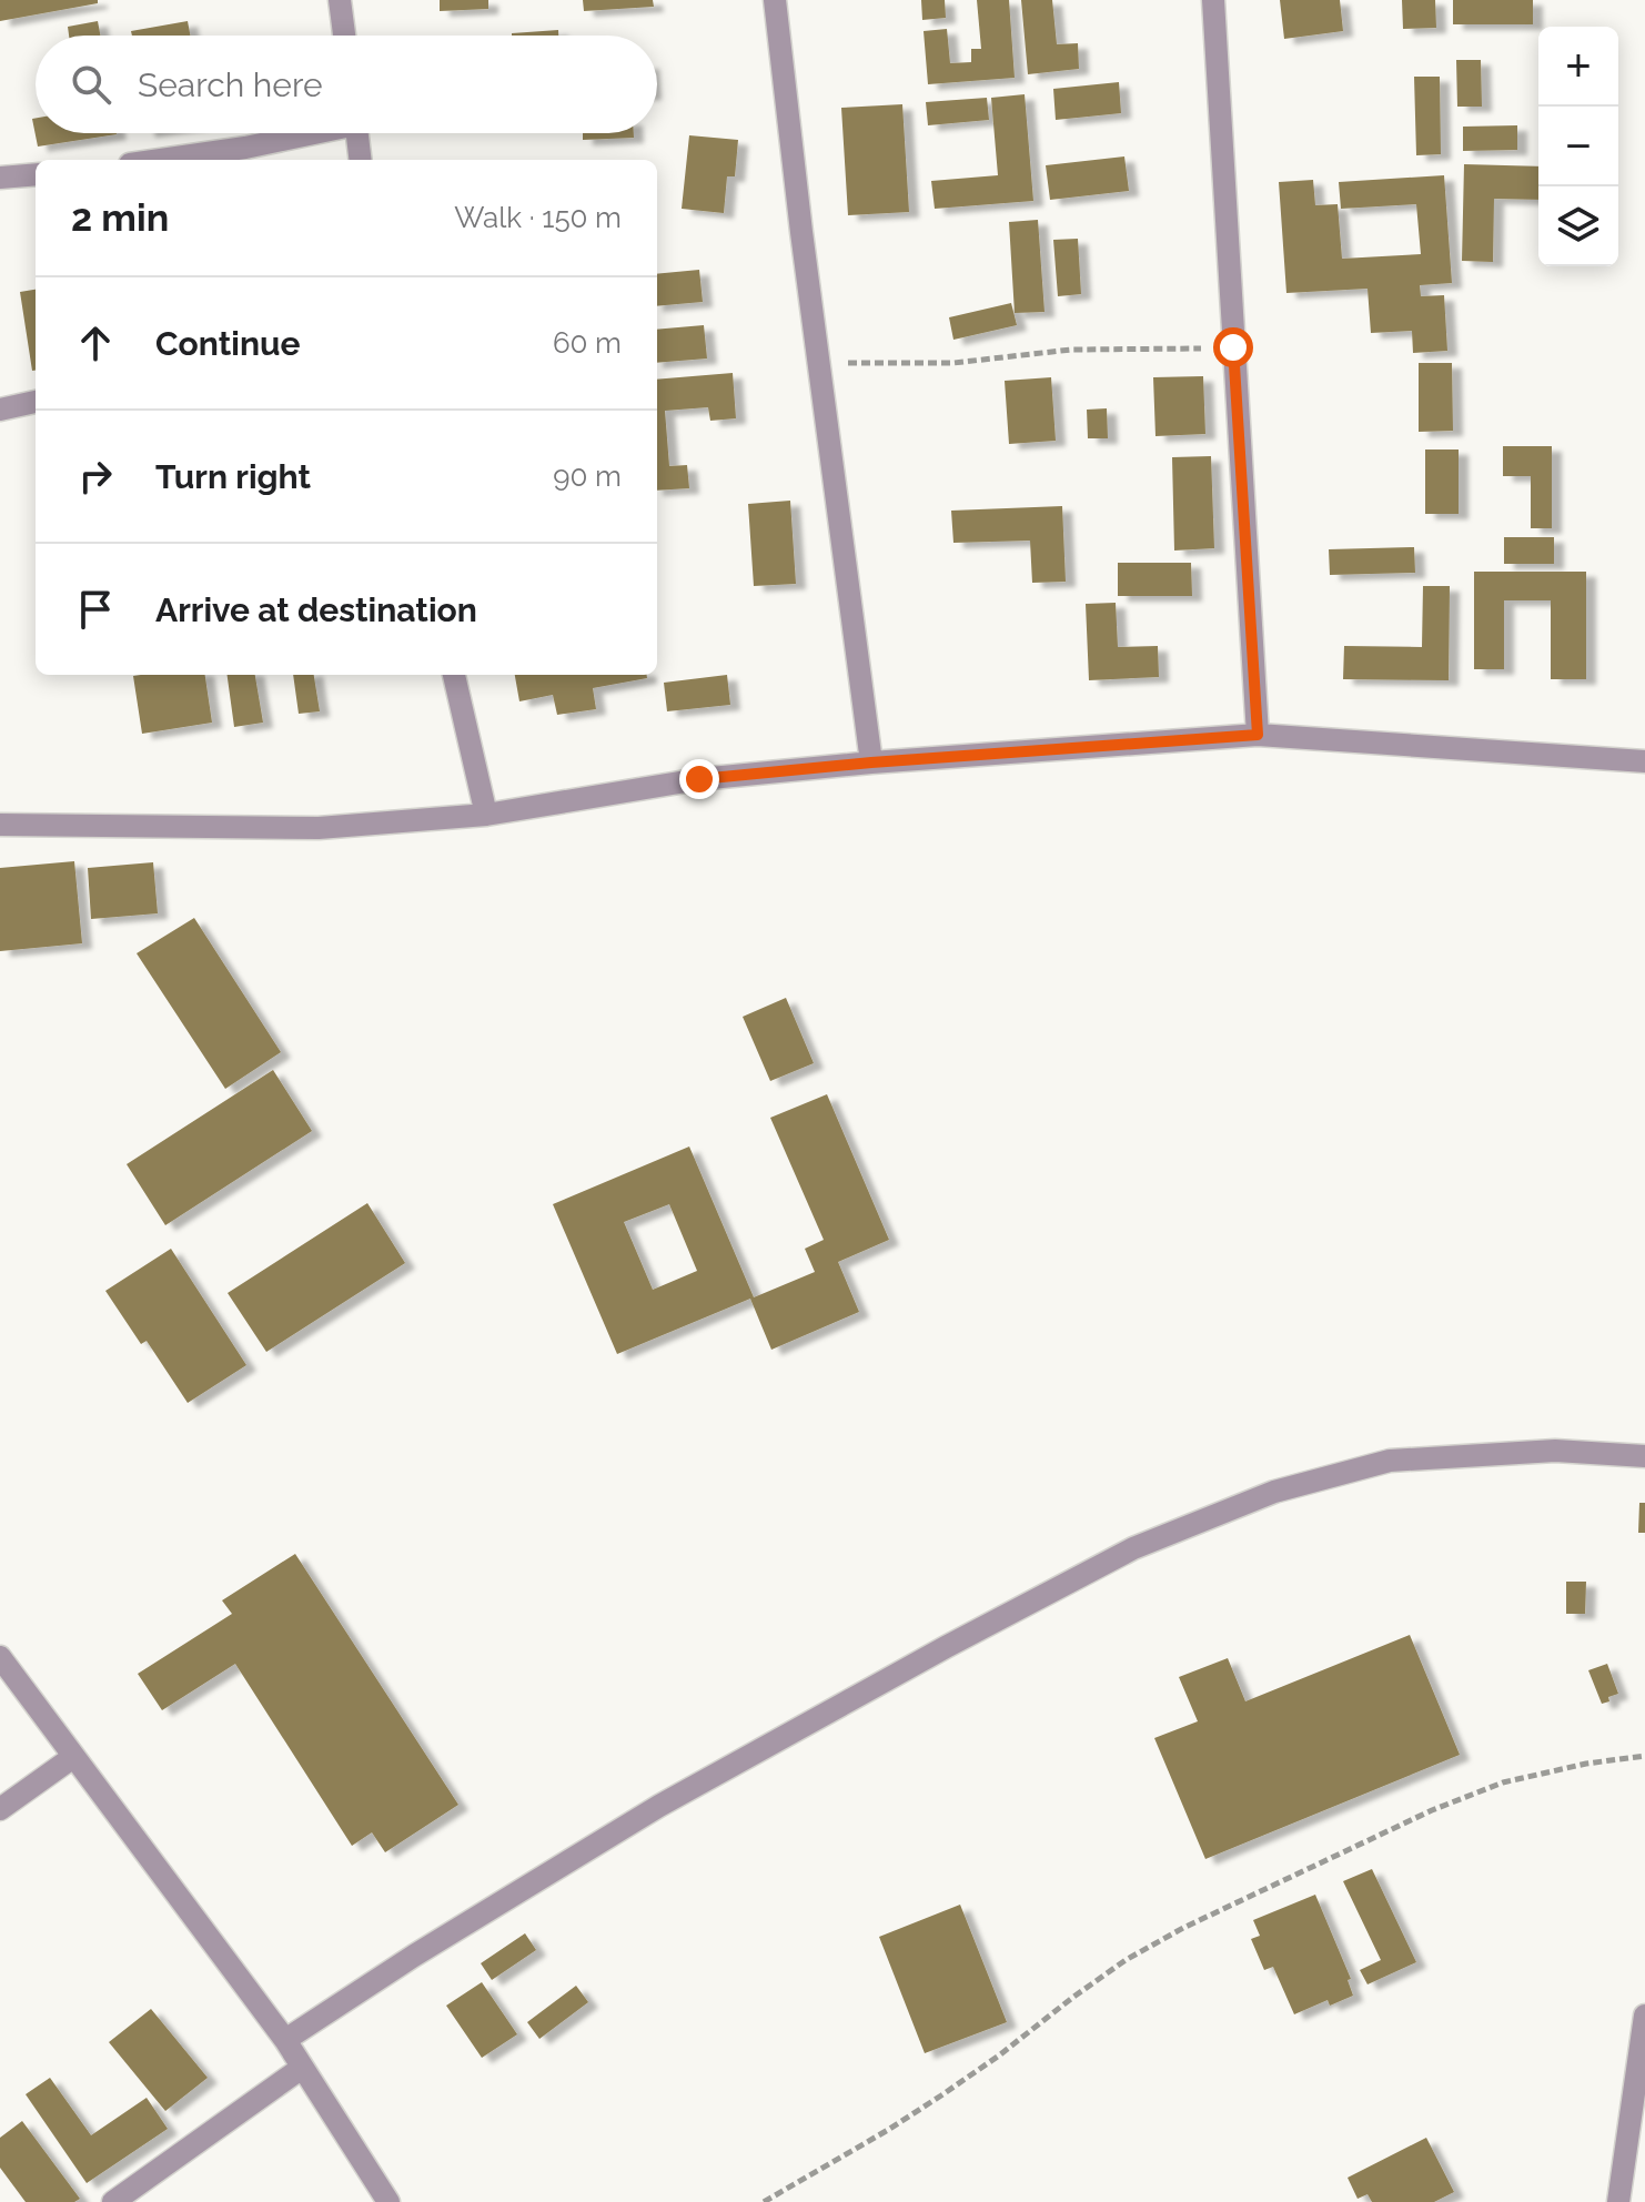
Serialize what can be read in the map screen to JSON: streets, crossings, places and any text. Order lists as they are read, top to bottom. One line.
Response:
{"page":{"map_buttons":["+","−"],"search":"Search here","heading":["2 min","Walk · 150 m"],"list":[["Continue","60 m"],["Turn right","90 m"],"Arrive at destination"]}}
